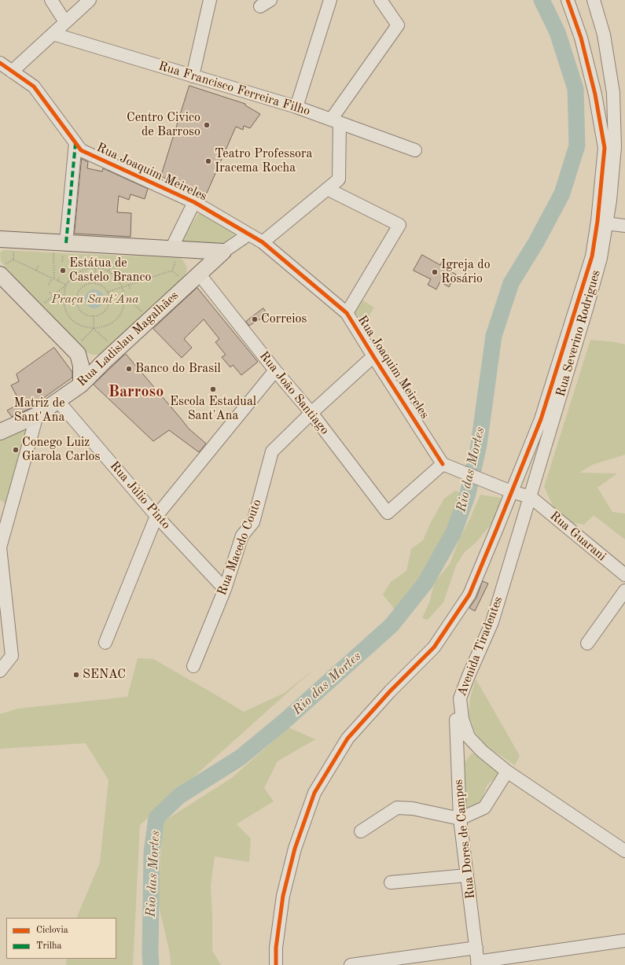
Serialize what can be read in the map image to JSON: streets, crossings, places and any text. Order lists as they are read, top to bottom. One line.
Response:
{"streets":{"main road":["Rua Ladislau Magalhães"],"street":["Rua Francisco Ferreira Filho","Rua Joaquim Meireles","Rua Severino Rodrigues","Rua João Santiago","Rua Júlio Pinto","Rua Guarani","Rua Macedo Couto","Avenida Tiradentes","Rua Dores de Campos"]},"crossings":[["Rua Joaquim Meireles","Rua Ladislau Magalhães"],["Rua Joaquim Meireles","Rua João Santiago"],["Rua Joaquim Meireles","Rua Macedo Couto"],["Rua Severino Rodrigues","Rua Guarani"],["Rua Severino Rodrigues","Avenida Tiradentes"],["Rua Ladislau Magalhães","Rua João Santiago"],["Rua Ladislau Magalhães","Rua Júlio Pinto"],["Rua João Santiago","Rua Macedo Couto"],["Rua Júlio Pinto","Rua Macedo Couto"],["Rua Guarani","Avenida Tiradentes"],["Avenida Tiradentes","Rua Dores de Campos"]],"districts":["Barroso"],"water":["Rio das Mortes"],"parks":["Praça Sant'Ana"],"places":["Centro Civico de Barroso","Teatro Professora Iracema Rocha","Estátua de Castelo Branco","Igreja do Rosário","Correios","Banco do Brasil","Escola Estadual Sant'Ana","Matriz de Sant'Ana","Conego Luiz Giarola Carlos","SENAC"],"legend":["Ciclovia","Trilha"]}
